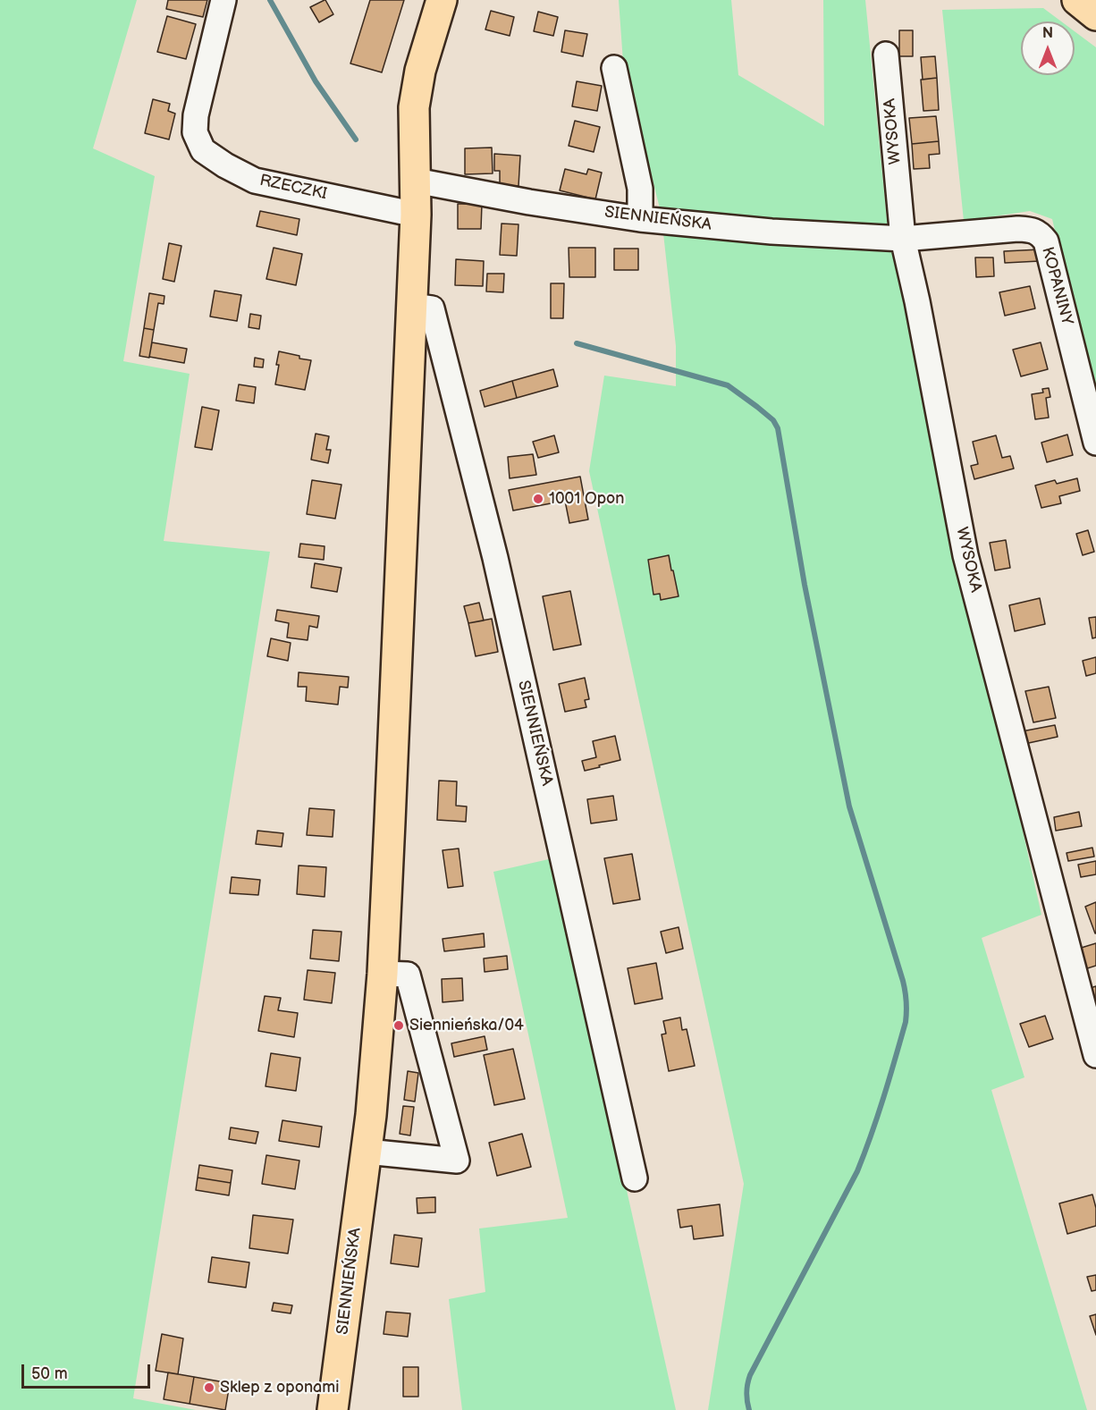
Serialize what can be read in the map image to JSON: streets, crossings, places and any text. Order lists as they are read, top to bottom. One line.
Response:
{"streets":{"main road":["SIENNIEŃSKA"],"street":["WYSOKA","RZECZKI","KOPANINY"]},"crossings":[["WYSOKA","SIENNIEŃSKA"],["WYSOKA","KOPANINY"],["RZECZKI","SIENNIEŃSKA"],["SIENNIEŃSKA","KOPANINY"]],"places":["1001 Opon","Siennieńska/04","Sklep z oponami"],"scale_bar":"50 m","north":"top"}
